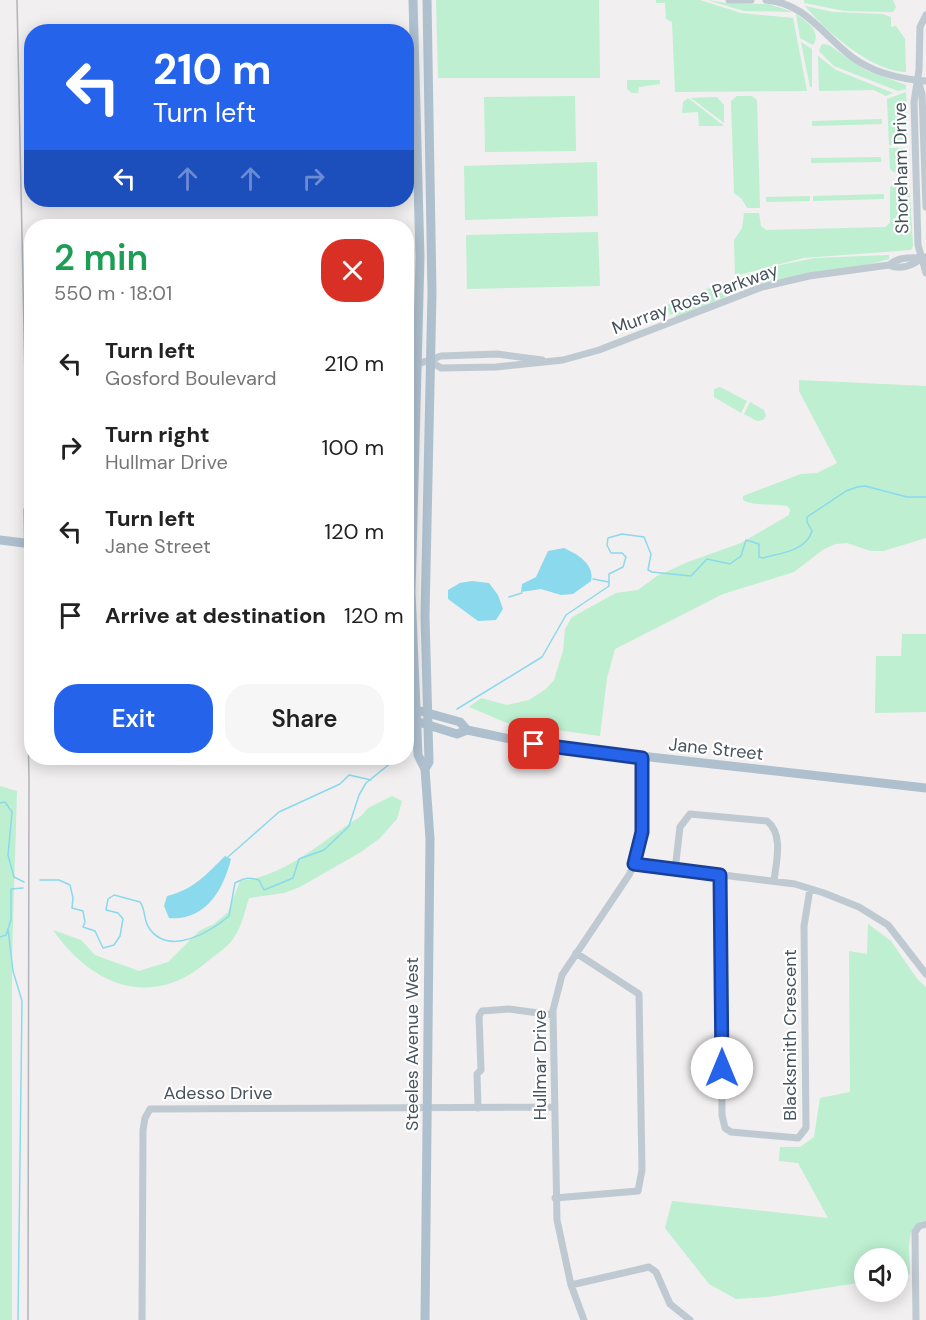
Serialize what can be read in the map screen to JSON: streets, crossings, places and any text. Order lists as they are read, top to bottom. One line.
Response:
{"streets":{"main road":["Jane Street","Steeles Avenue West"],"street":["Shoreham Drive","Murray Ross Parkway","Blacksmith Crescent","Hullmar Drive","Adesso Drive"]},"crossings":[["Shoreham Drive","Murray Ross Parkway"],["Murray Ross Parkway","Steeles Avenue West"],["Jane Street","Steeles Avenue West"],["Jane Street","Hullmar Drive"],["Steeles Avenue West","Adesso Drive"]],"page":{"turn":["210 m","Turn left"],"heading":["2 min","550 m · 18:01"],"list":[{"name":"Turn left","note":"Gosford Boulevard","value":"210 m"},{"name":"Turn right","note":"Hullmar Drive","value":"100 m"},{"name":"Turn left","note":"Jane Street","value":"120 m"},{"name":"Arrive at destination","value":"120 m"}],"buttons":["Exit","Share"]}}
